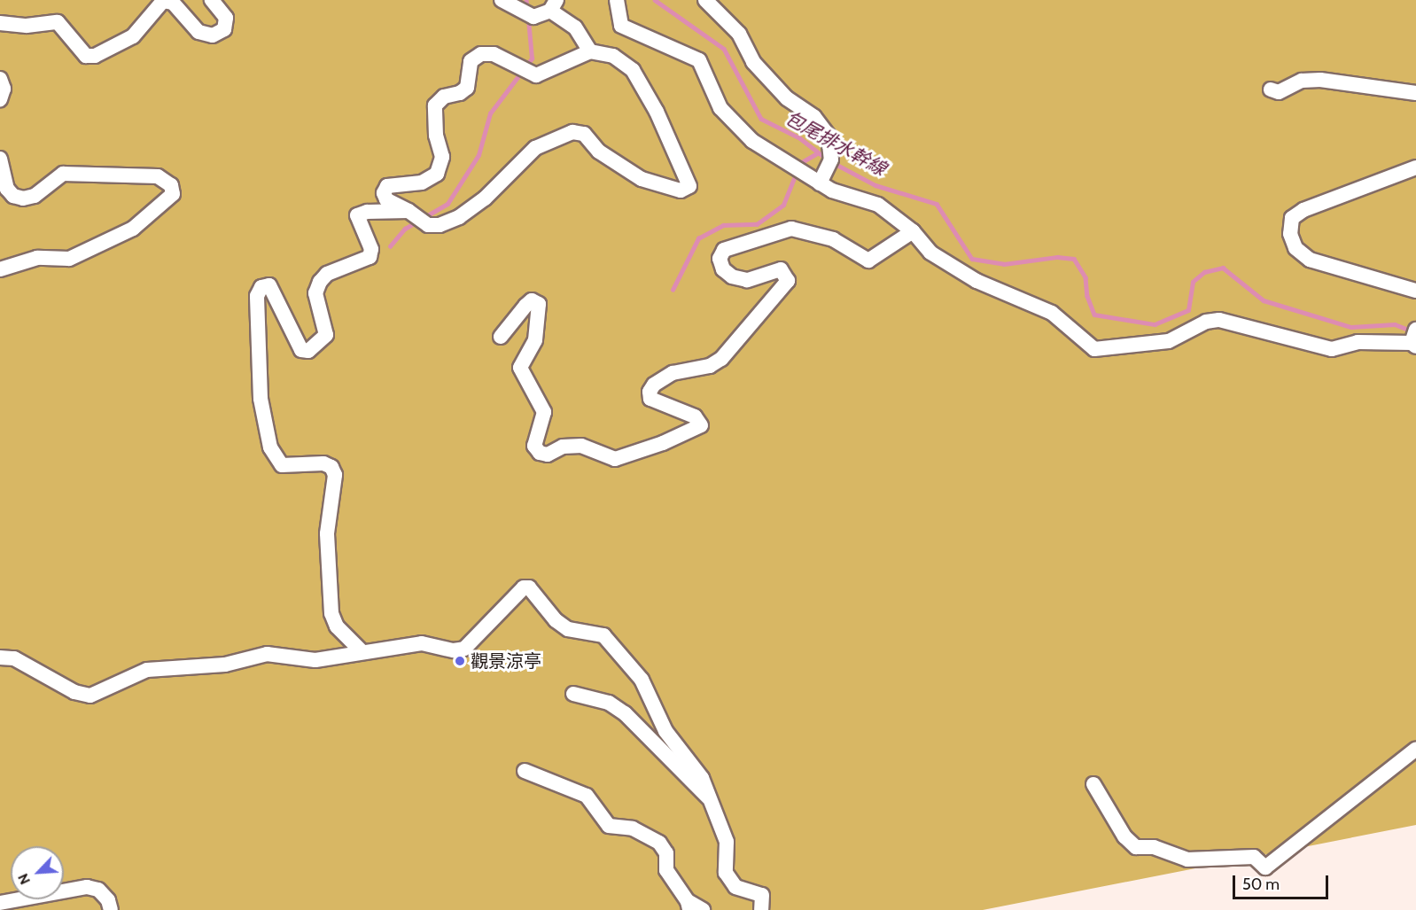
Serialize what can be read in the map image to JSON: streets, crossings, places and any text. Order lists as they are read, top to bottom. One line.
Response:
{"water":["包尾排水幹線"],"places":["觀景涼亭"],"scale_bar":"50 m","north":"bottom left"}
